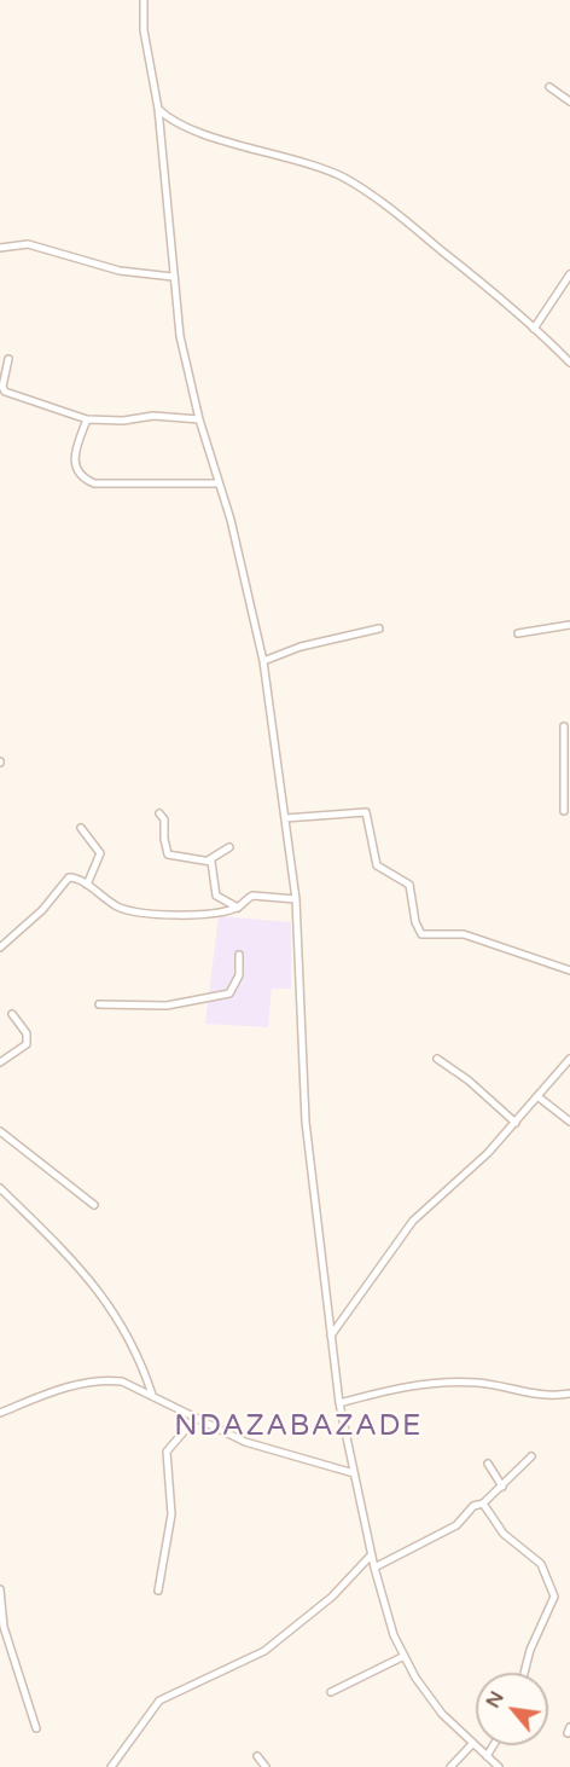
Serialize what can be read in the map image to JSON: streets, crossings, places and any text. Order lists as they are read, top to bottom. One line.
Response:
{"districts":["NDAZABAZADE"],"north":"top left"}
